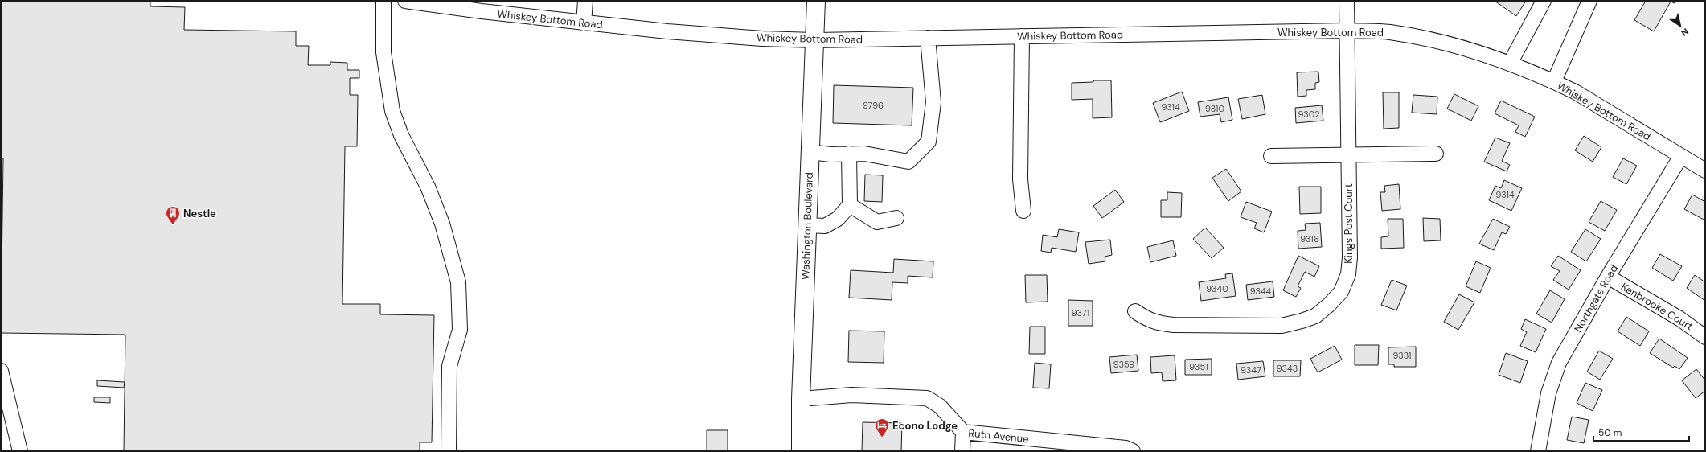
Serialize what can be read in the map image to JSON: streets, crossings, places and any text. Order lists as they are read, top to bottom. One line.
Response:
{"streets":{"main road":["Washington Boulevard"],"street":["Whiskey Bottom Road","Kings Post Court","Northgate Road","Kenbrooke Court","Ruth Avenue"]},"crossings":[["Whiskey Bottom Road","Kings Post Court"],["Whiskey Bottom Road","Washington Boulevard"],["Whiskey Bottom Road","Northgate Road"],["Washington Boulevard","Ruth Avenue"],["Northgate Road","Kenbrooke Court"]],"places":{"building":["Nestle"],"hotel":["Econo Lodge"]},"house_numbers":["9796","9314","9310","9302","9314","9316","9340","9344","9371","9331","9359","9351","9343","9347"],"scale_bar":"50 m","north":"bottom right"}
